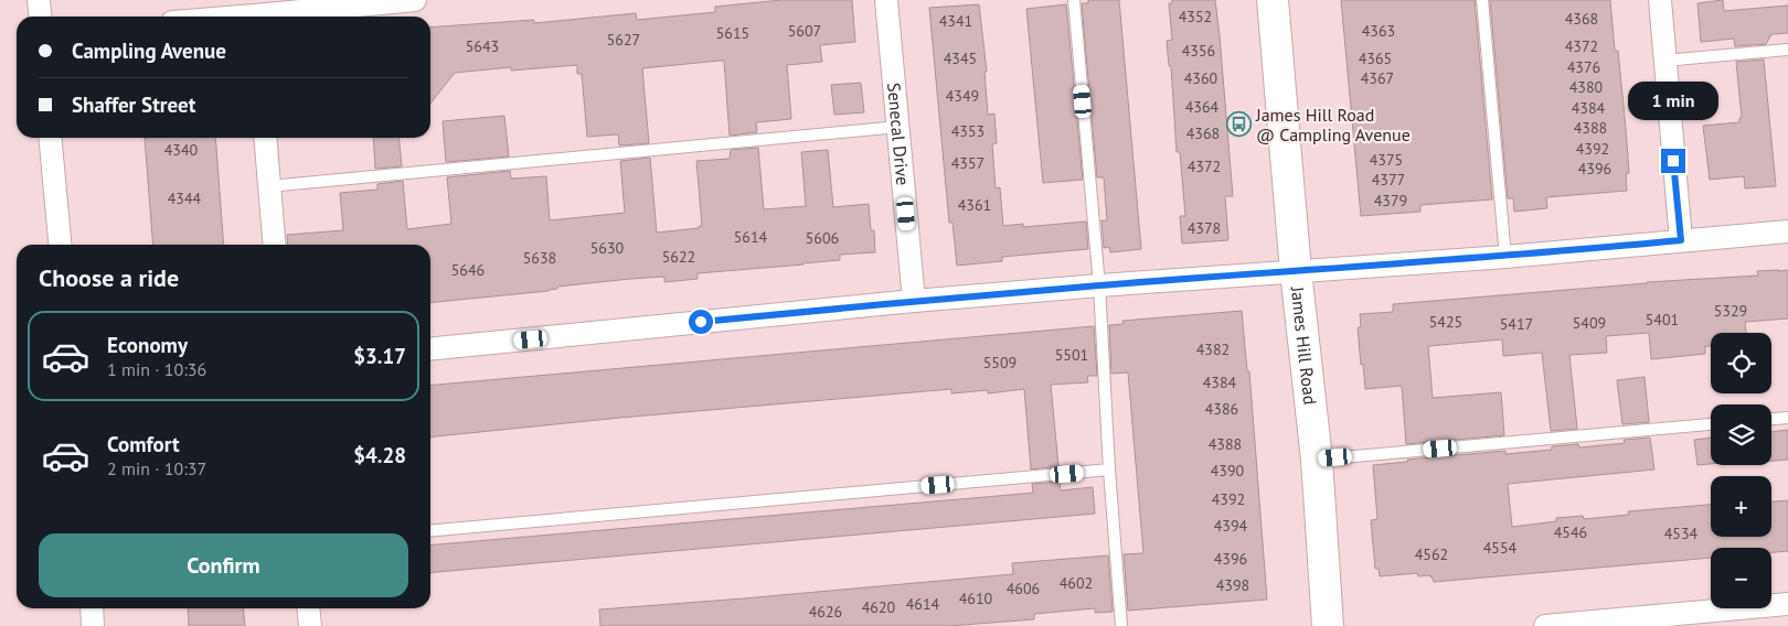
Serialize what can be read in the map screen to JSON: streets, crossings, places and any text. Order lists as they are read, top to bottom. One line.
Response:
{"streets":{"street":["Senecal Drive","James Hill Road"]},"places":{"bus stop":["James Hill Road @ Campling Avenue"]},"house_numbers":["4352","4368","4341","5607","4363","5615","5627","5643","4372","4356","4345","4365","4376","4360","4367","4380","4349","4364","4384","4388","4353","4368","4392","4340","4375","4357","4372","4396","4377","4344","4379","4361","4378","5614","5606","5630","5622","5638","5646","5329","5401","5425","5409","5417","4382","5501","5509","4384","4386","4388","4390","4392","4394","4546","4534","4554","4562","4396","4602","4398","4606","4610","4614","4620","4626"],"page":{"banner":["Campling Avenue","Shaffer Street"],"bubble":"1 min","heading":"Choose a ride","list":[{"name":"Economy","note":"1 min · 10:36","value":"$3.17"},{"name":"Comfort","note":"2 min · 10:37","value":"$4.28"}],"map_buttons":["+","−"],"buttons":"Confirm"}}
